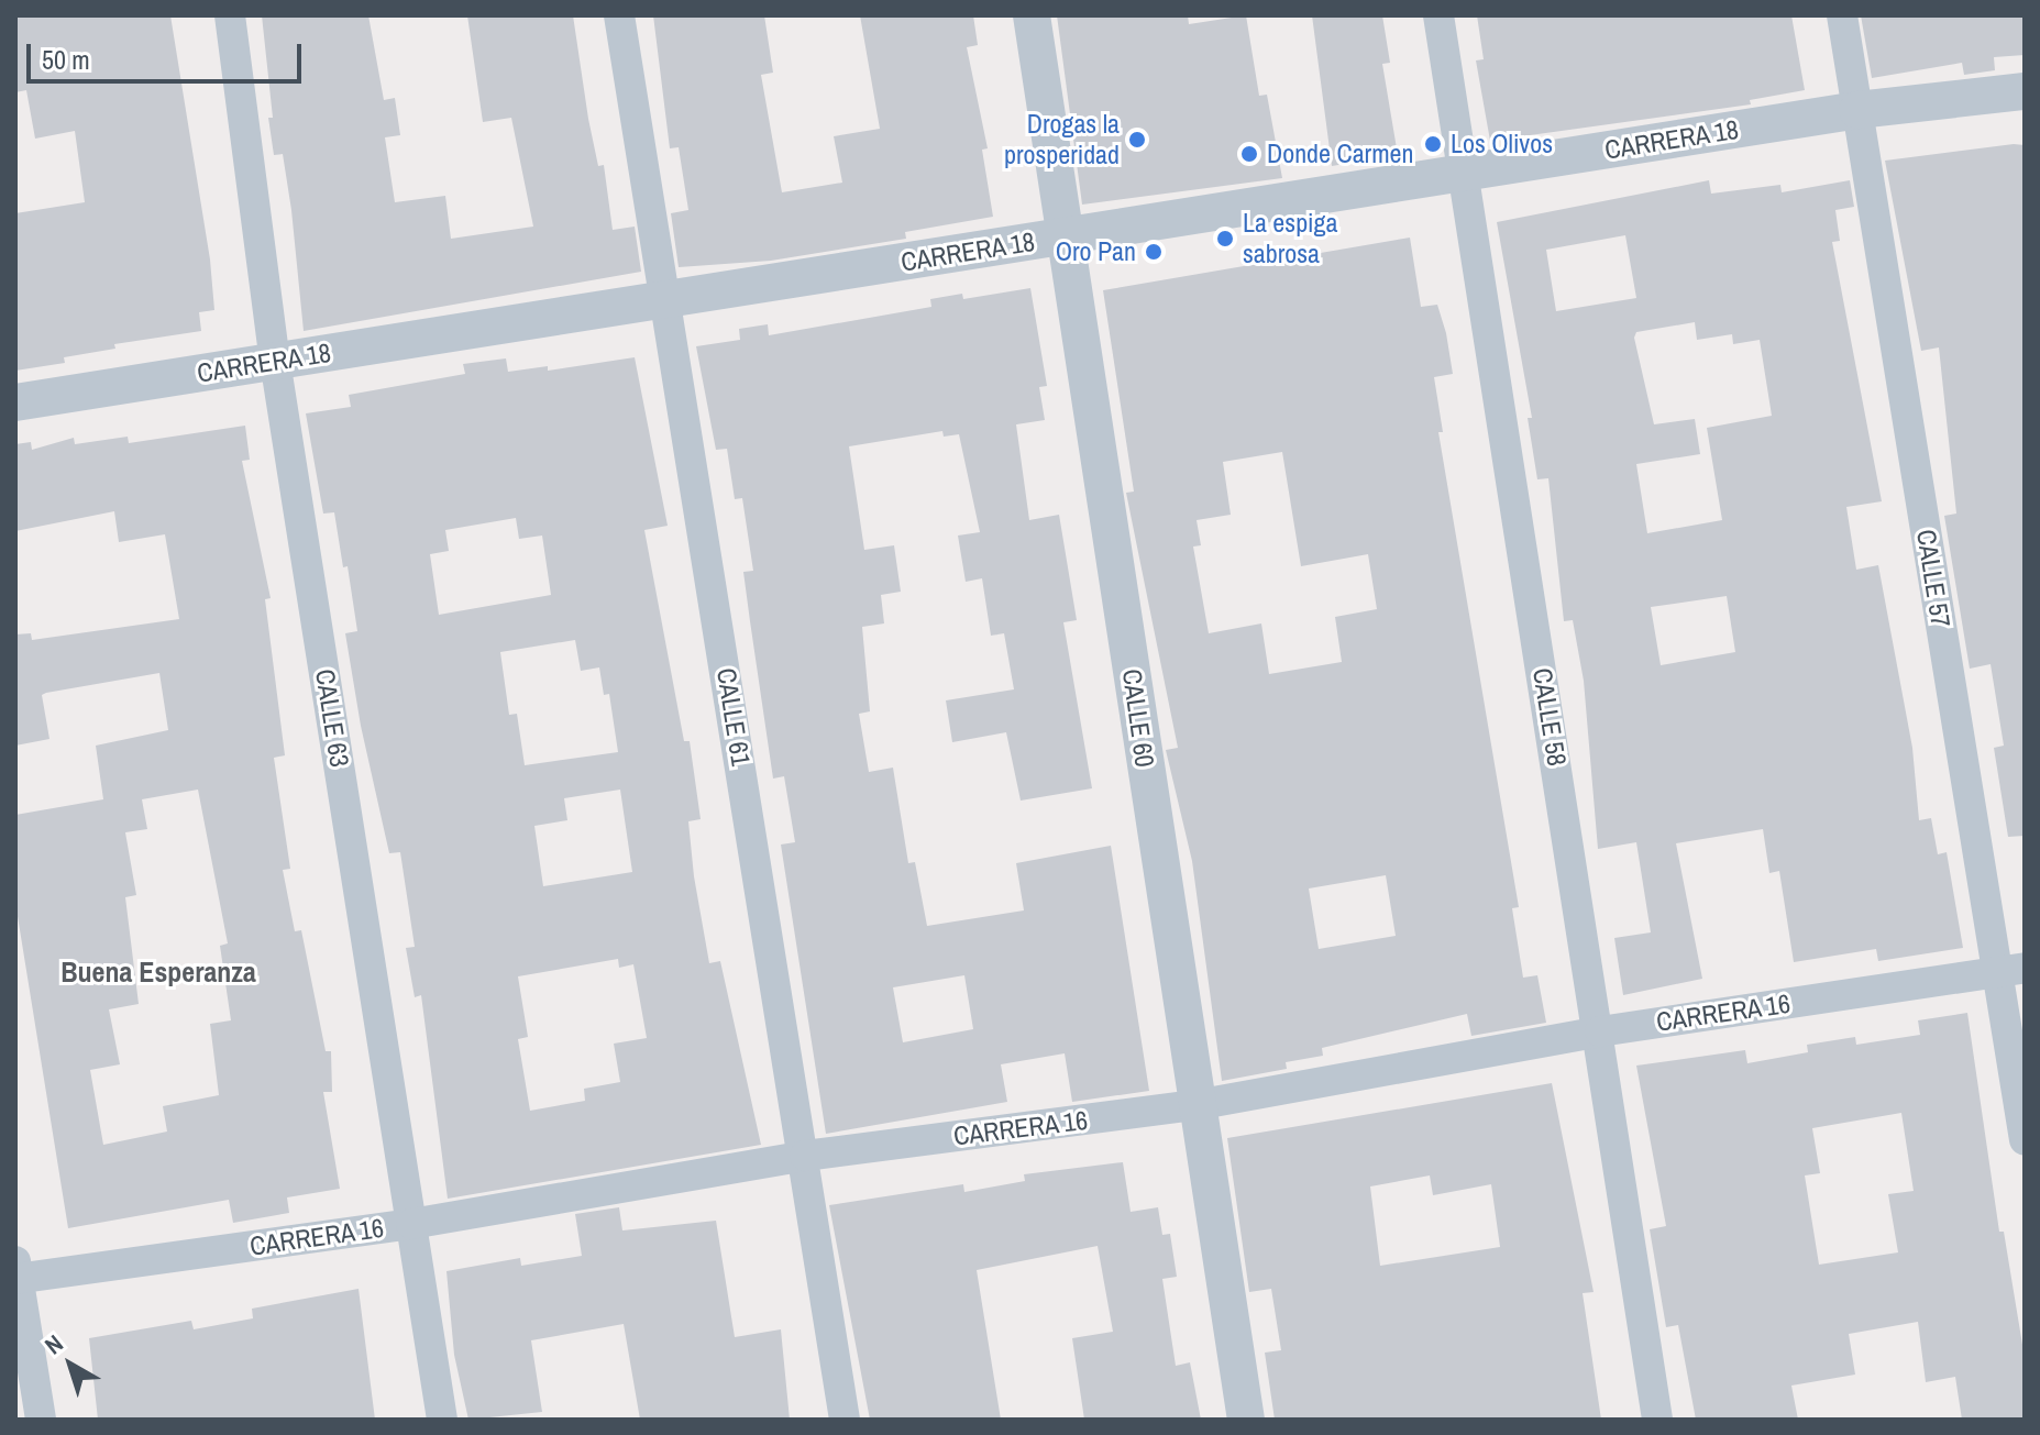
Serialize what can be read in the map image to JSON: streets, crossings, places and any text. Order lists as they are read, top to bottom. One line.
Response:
{"streets":{"street":["CARRERA 18","CALLE 57","CALLE 61","CALLE 58","CALLE 63","CALLE 60","CARRERA 16"]},"crossings":[["CARRERA 18","CALLE 57"],["CARRERA 18","CALLE 61"],["CARRERA 18","CALLE 58"],["CARRERA 18","CALLE 63"],["CARRERA 18","CALLE 60"],["CALLE 57","CARRERA 16"],["CALLE 61","CARRERA 16"],["CALLE 58","CARRERA 16"],["CALLE 63","CARRERA 16"],["CALLE 60","CARRERA 16"]],"districts":["Buena Esperanza"],"places":["Drogas la prosperidad","Los Olivos","Donde Carmen","La espiga sabrosa","Oro Pan"],"scale_bar":"50 m","north":"top left"}
